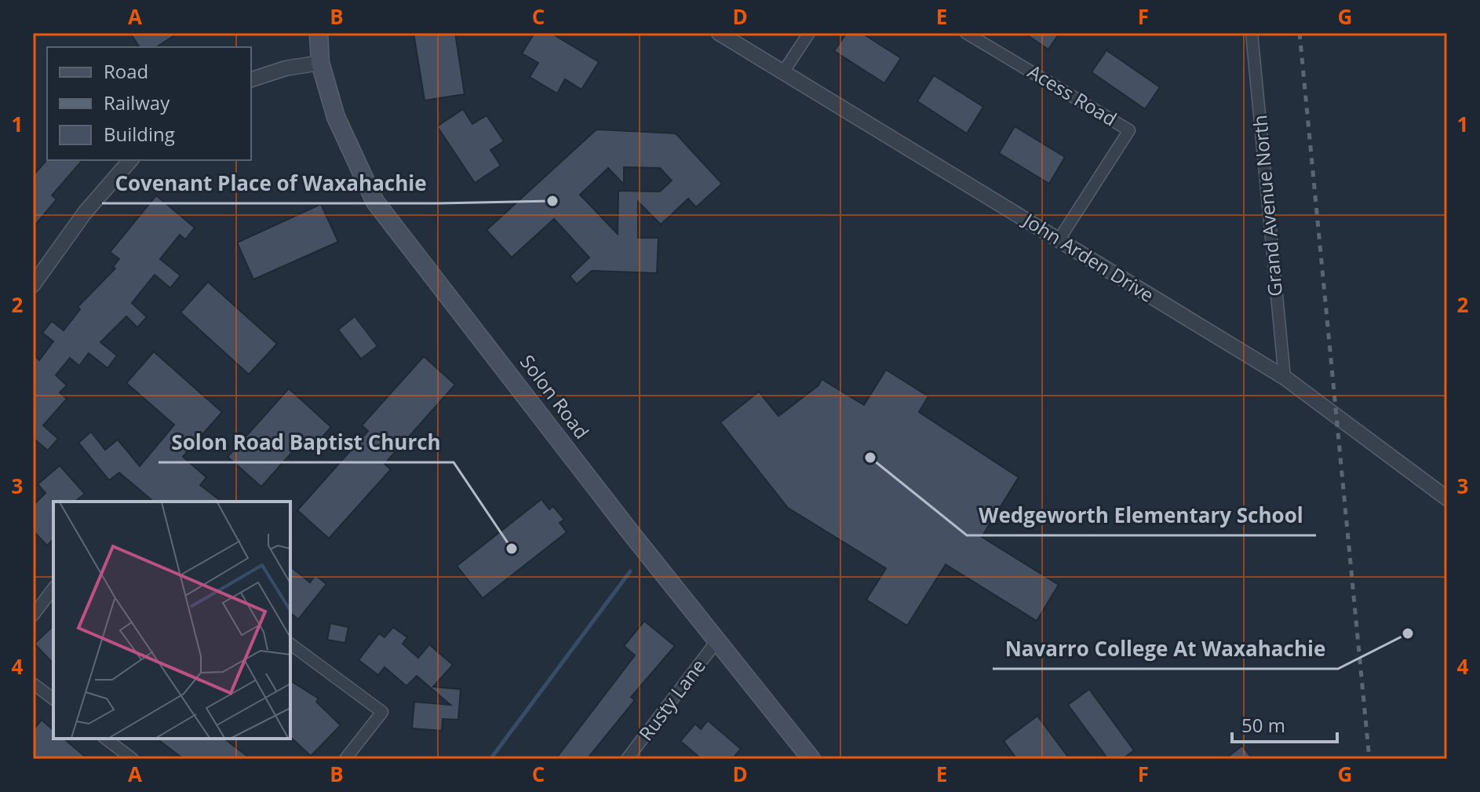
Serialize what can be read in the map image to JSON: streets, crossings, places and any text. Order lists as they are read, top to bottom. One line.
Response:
{"streets":{"main road":["Solon Road"],"street":["Acess Road","Grand Avenue North","John Arden Drive","Rusty Lane"]},"crossings":[["Acess Road","John Arden Drive"],["Grand Avenue North","John Arden Drive"],["Solon Road","Rusty Lane"]],"places":["Covenant Place of Waxahachie","Wedgeworth Elementary School","Solon Road Baptist Church","Navarro College At Waxahachie"],"legend":["Road","Railway","Building"],"scale_bar":"50 m","grid":{"columns":["A","B","C","D","E","F","G"],"rows":["1","2","3","4"]}}
